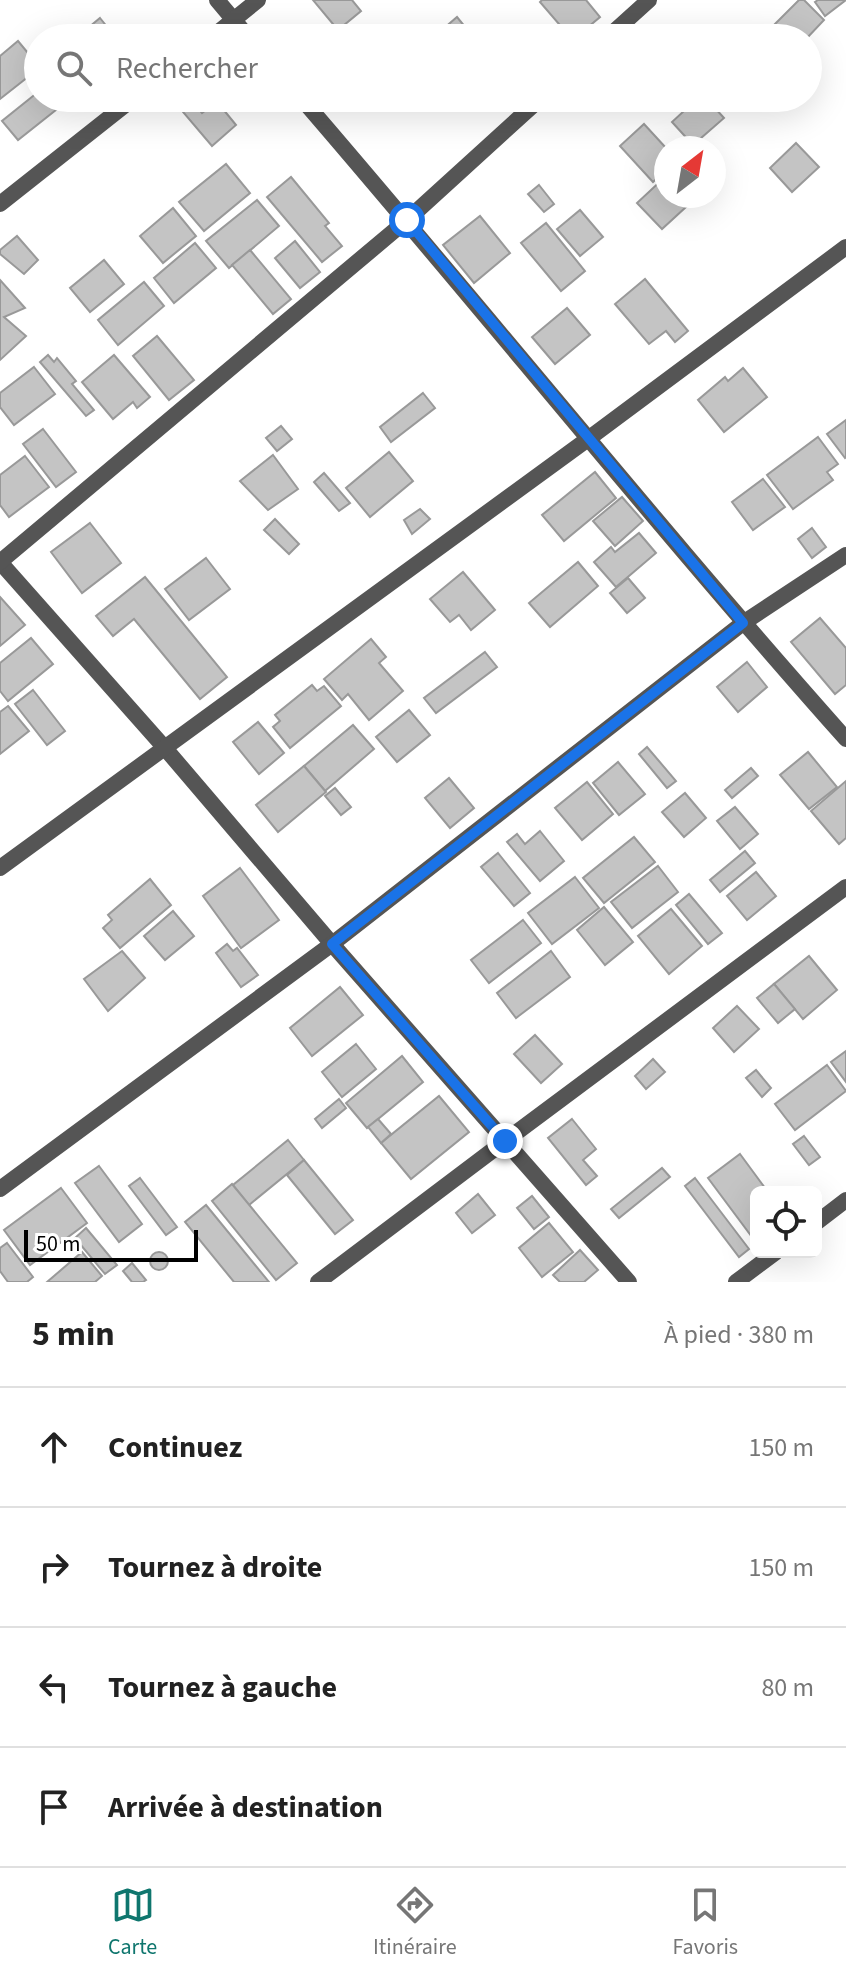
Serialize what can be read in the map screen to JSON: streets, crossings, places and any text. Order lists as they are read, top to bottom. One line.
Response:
{"scale_bar":"50 m","north":"top right","page":{"search":"Rechercher","scale":"50 m","heading":["5 min","À pied · 380 m"],"list":[["Continuez","150 m"],["Tournez à droite","150 m"],["Tournez à gauche","80 m"],"Arrivée à destination"],"nav":["Carte","Itinéraire","Favoris"]}}
